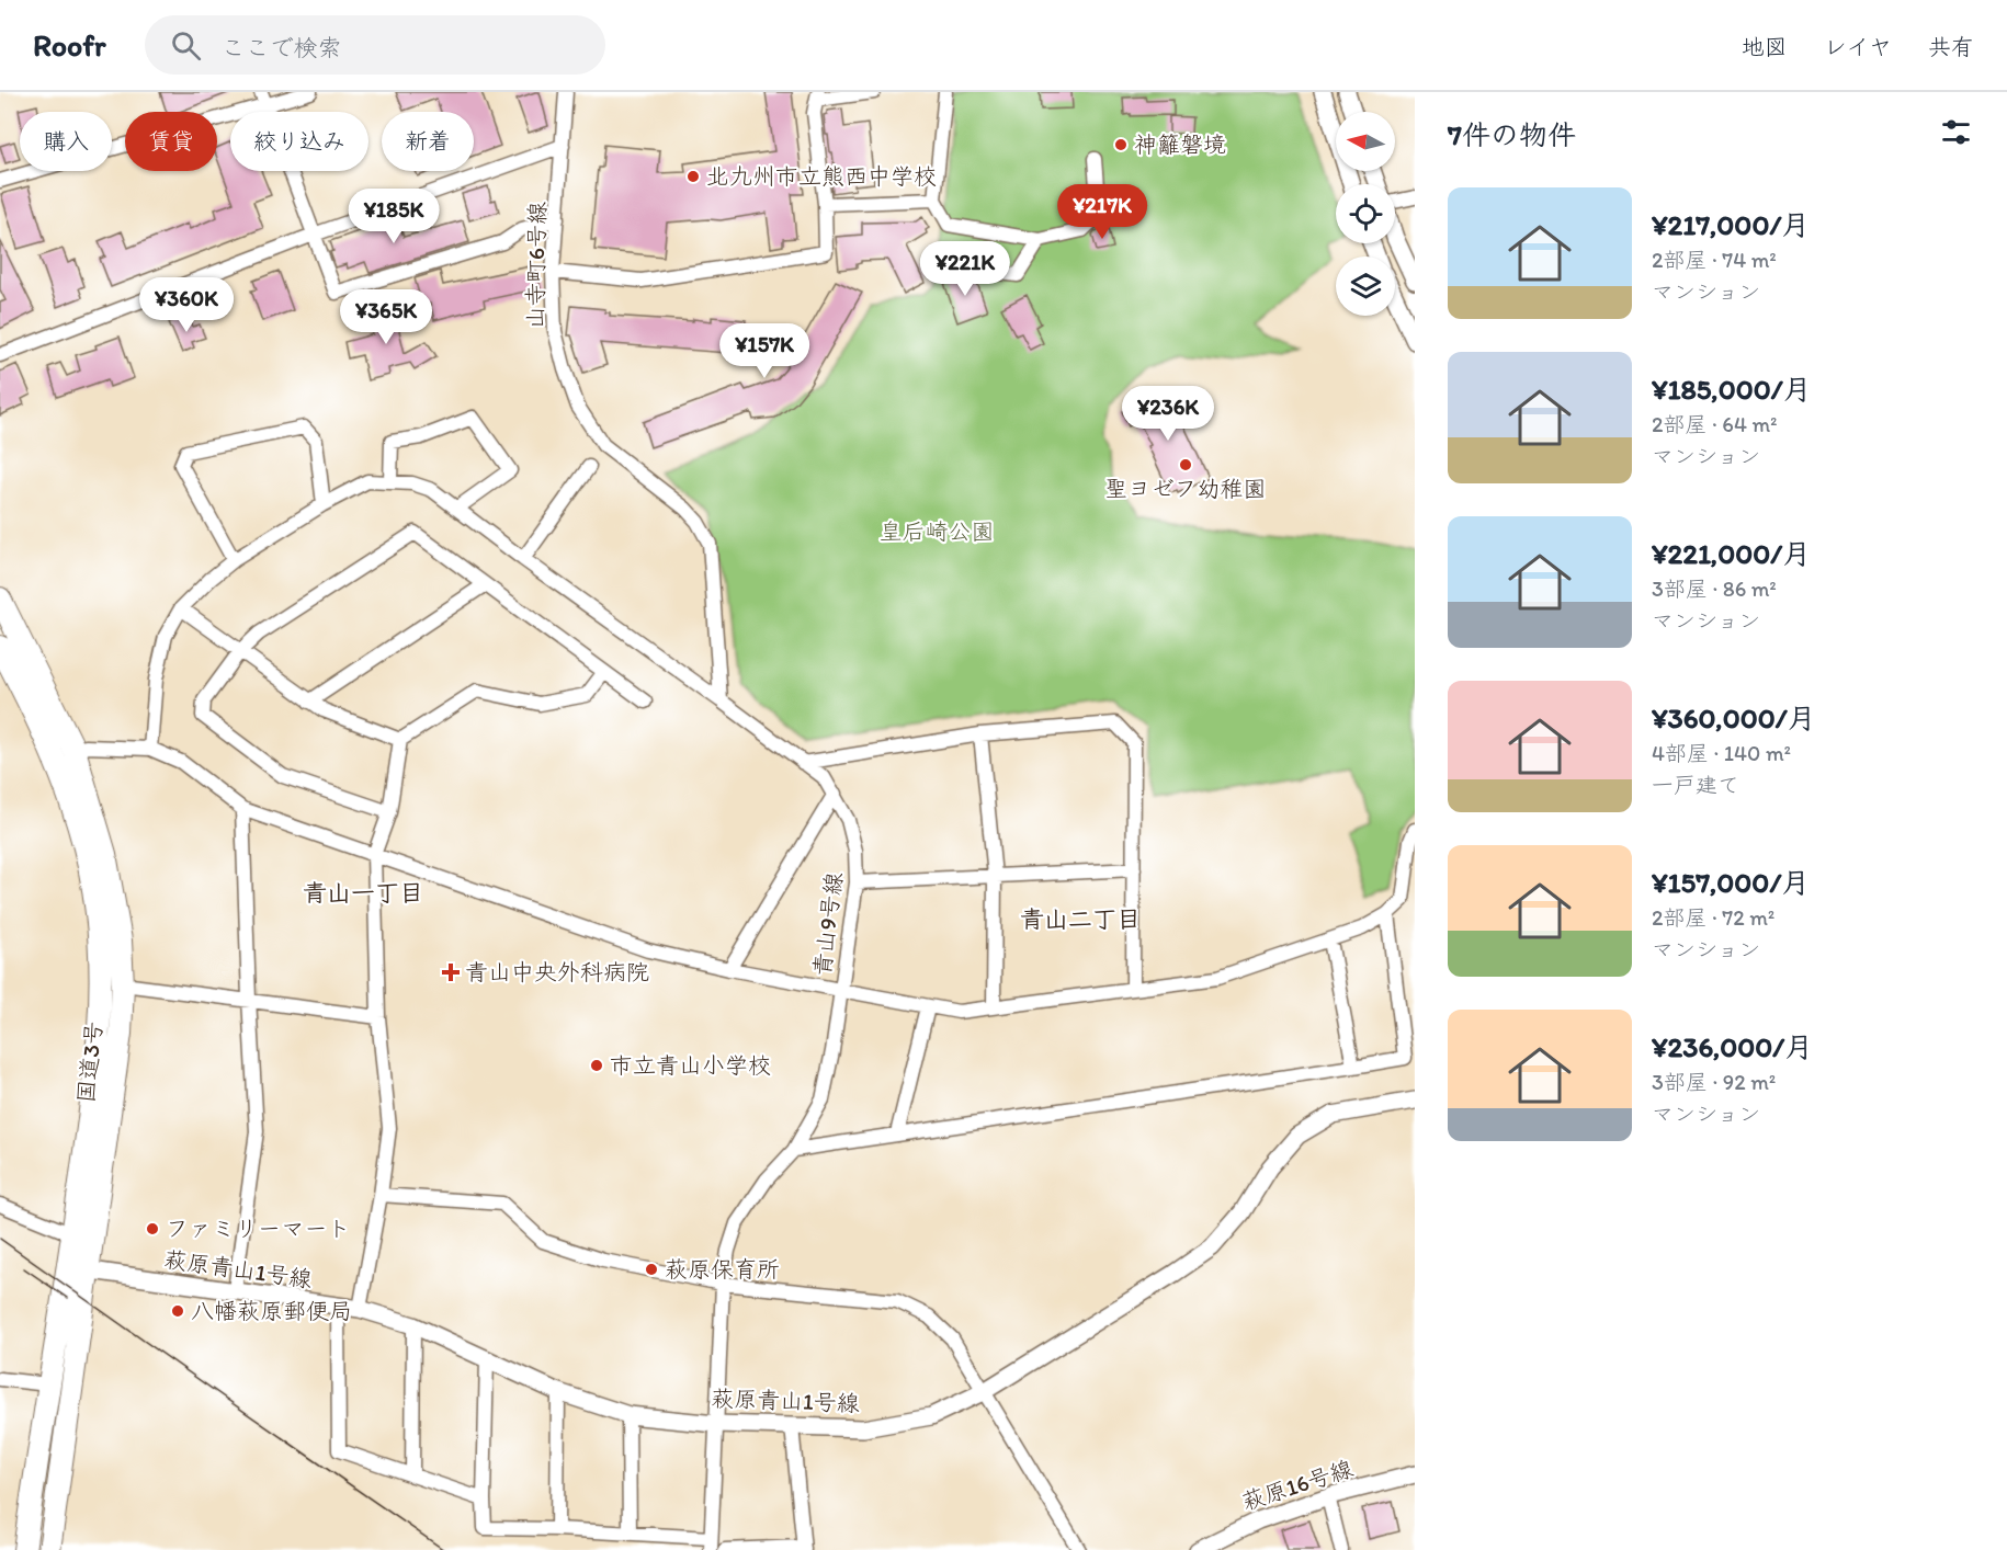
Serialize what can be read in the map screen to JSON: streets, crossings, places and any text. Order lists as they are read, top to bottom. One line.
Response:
{"streets":{"highway":["国道3号"],"street":["山寺町6号線","青山9号線","萩原青山1号線","萩原16号線"]},"crossings":[["山寺町6号線","青山9号線"],["青山9号線","萩原青山1号線"],["国道3号","萩原青山1号線"]],"districts":["青山一丁目","青山二丁目"],"parks":["皇后崎公園"],"places":{"other":["神籬磐境","北九州市立熊西中学校","聖ヨゼフ幼稚園","市立青山小学校","ファミリーマート","萩原保育所","八幡萩原郵便局"],"health":["青山中央外科病院"]},"north":"left","page":{"header":"Roofr","search":"ここで検索","nav":["地図","レイヤ","共有"],"heading":"7件の物件","chip":["購入","賃貸","絞り込み","新着"],"list":[{"name":"¥217,000/月","note":"2部屋 · 74 m² · マンション"},{"name":"¥185,000/月","note":"2部屋 · 64 m² · マンション"},{"name":"¥221,000/月","note":"3部屋 · 86 m² · マンション"},{"name":"¥360,000/月","note":"4部屋 · 140 m² · 一戸建て"},{"name":"¥157,000/月","note":"2部屋 · 72 m² · マンション"},{"name":"¥236,000/月","note":"3部屋 · 92 m² · マンション"}],"price":["¥217K","¥185K","¥221K","¥360K","¥365K","¥157K","¥236K"]}}
